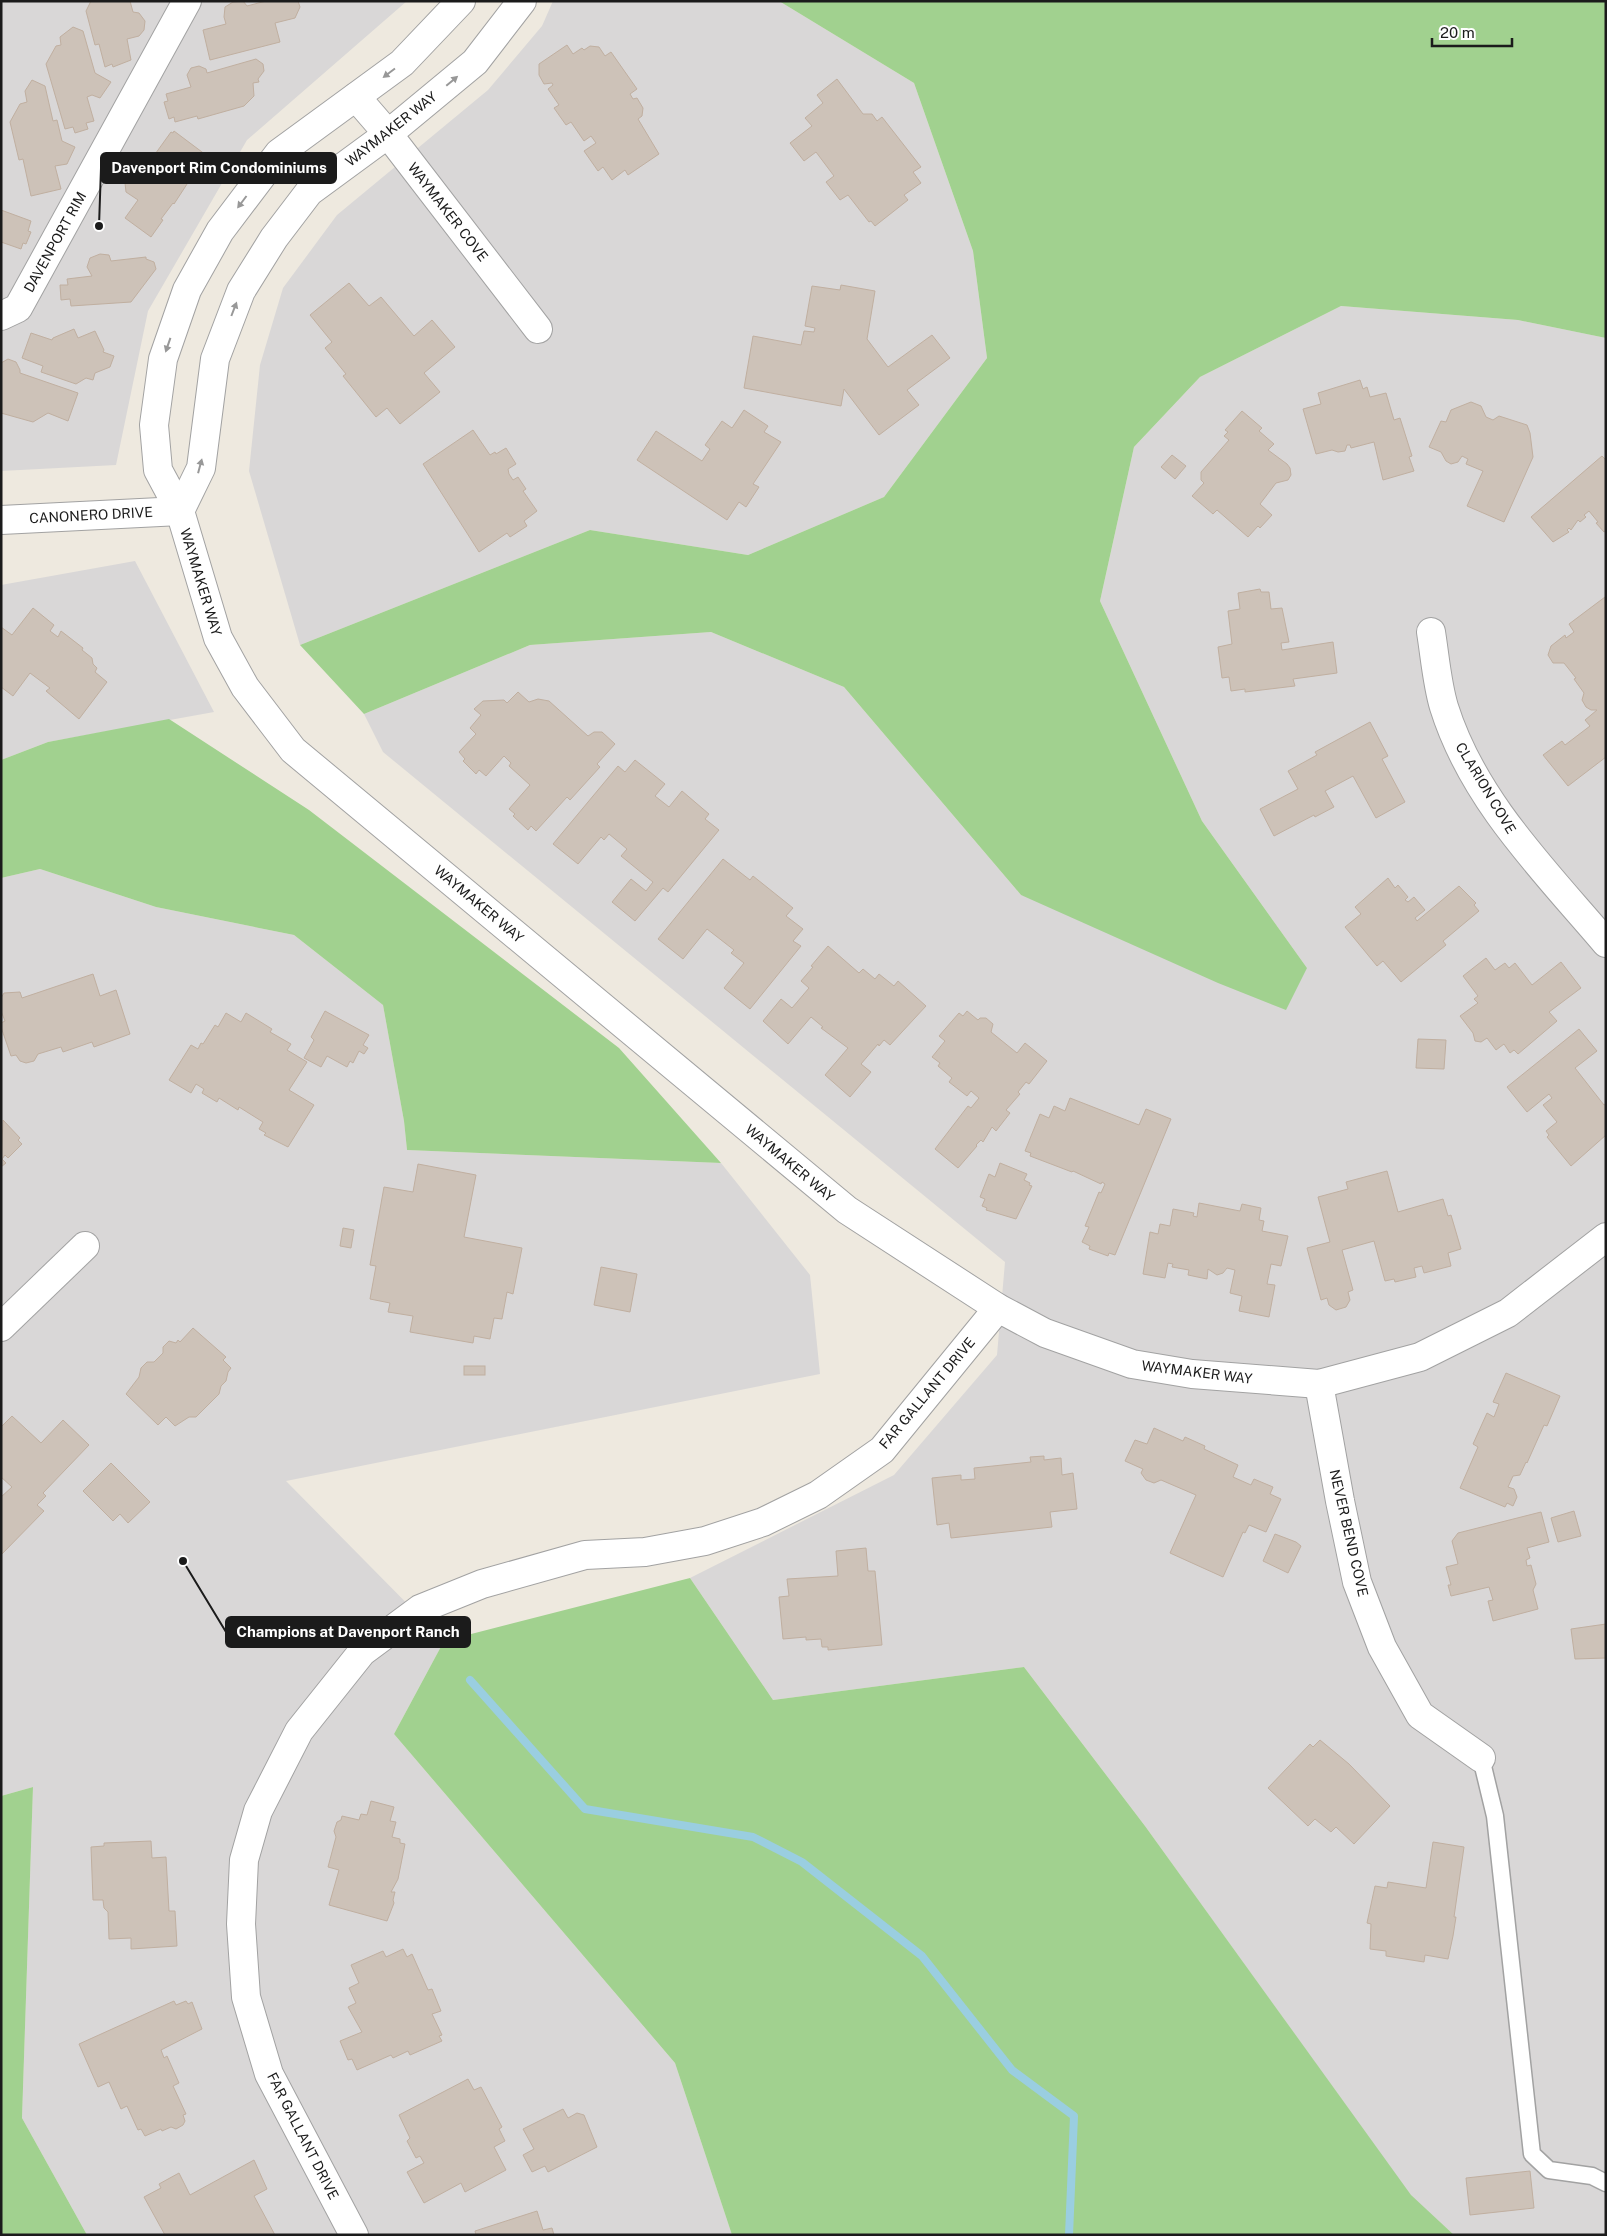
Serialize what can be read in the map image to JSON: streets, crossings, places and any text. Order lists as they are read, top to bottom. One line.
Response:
{"streets":{"street":["WAYMAKER WAY","WAYMAKER COVE","DAVENPORT RIM","CANONERO DRIVE","CLARION COVE","FAR GALLANT DRIVE","NEVER BEND COVE"]},"crossings":[["WAYMAKER WAY","WAYMAKER COVE"],["WAYMAKER WAY","CANONERO DRIVE"],["WAYMAKER WAY","FAR GALLANT DRIVE"],["WAYMAKER WAY","NEVER BEND COVE"]],"places":["Davenport Rim Condominiums","Champions at Davenport Ranch"],"scale_bar":"20 m"}
